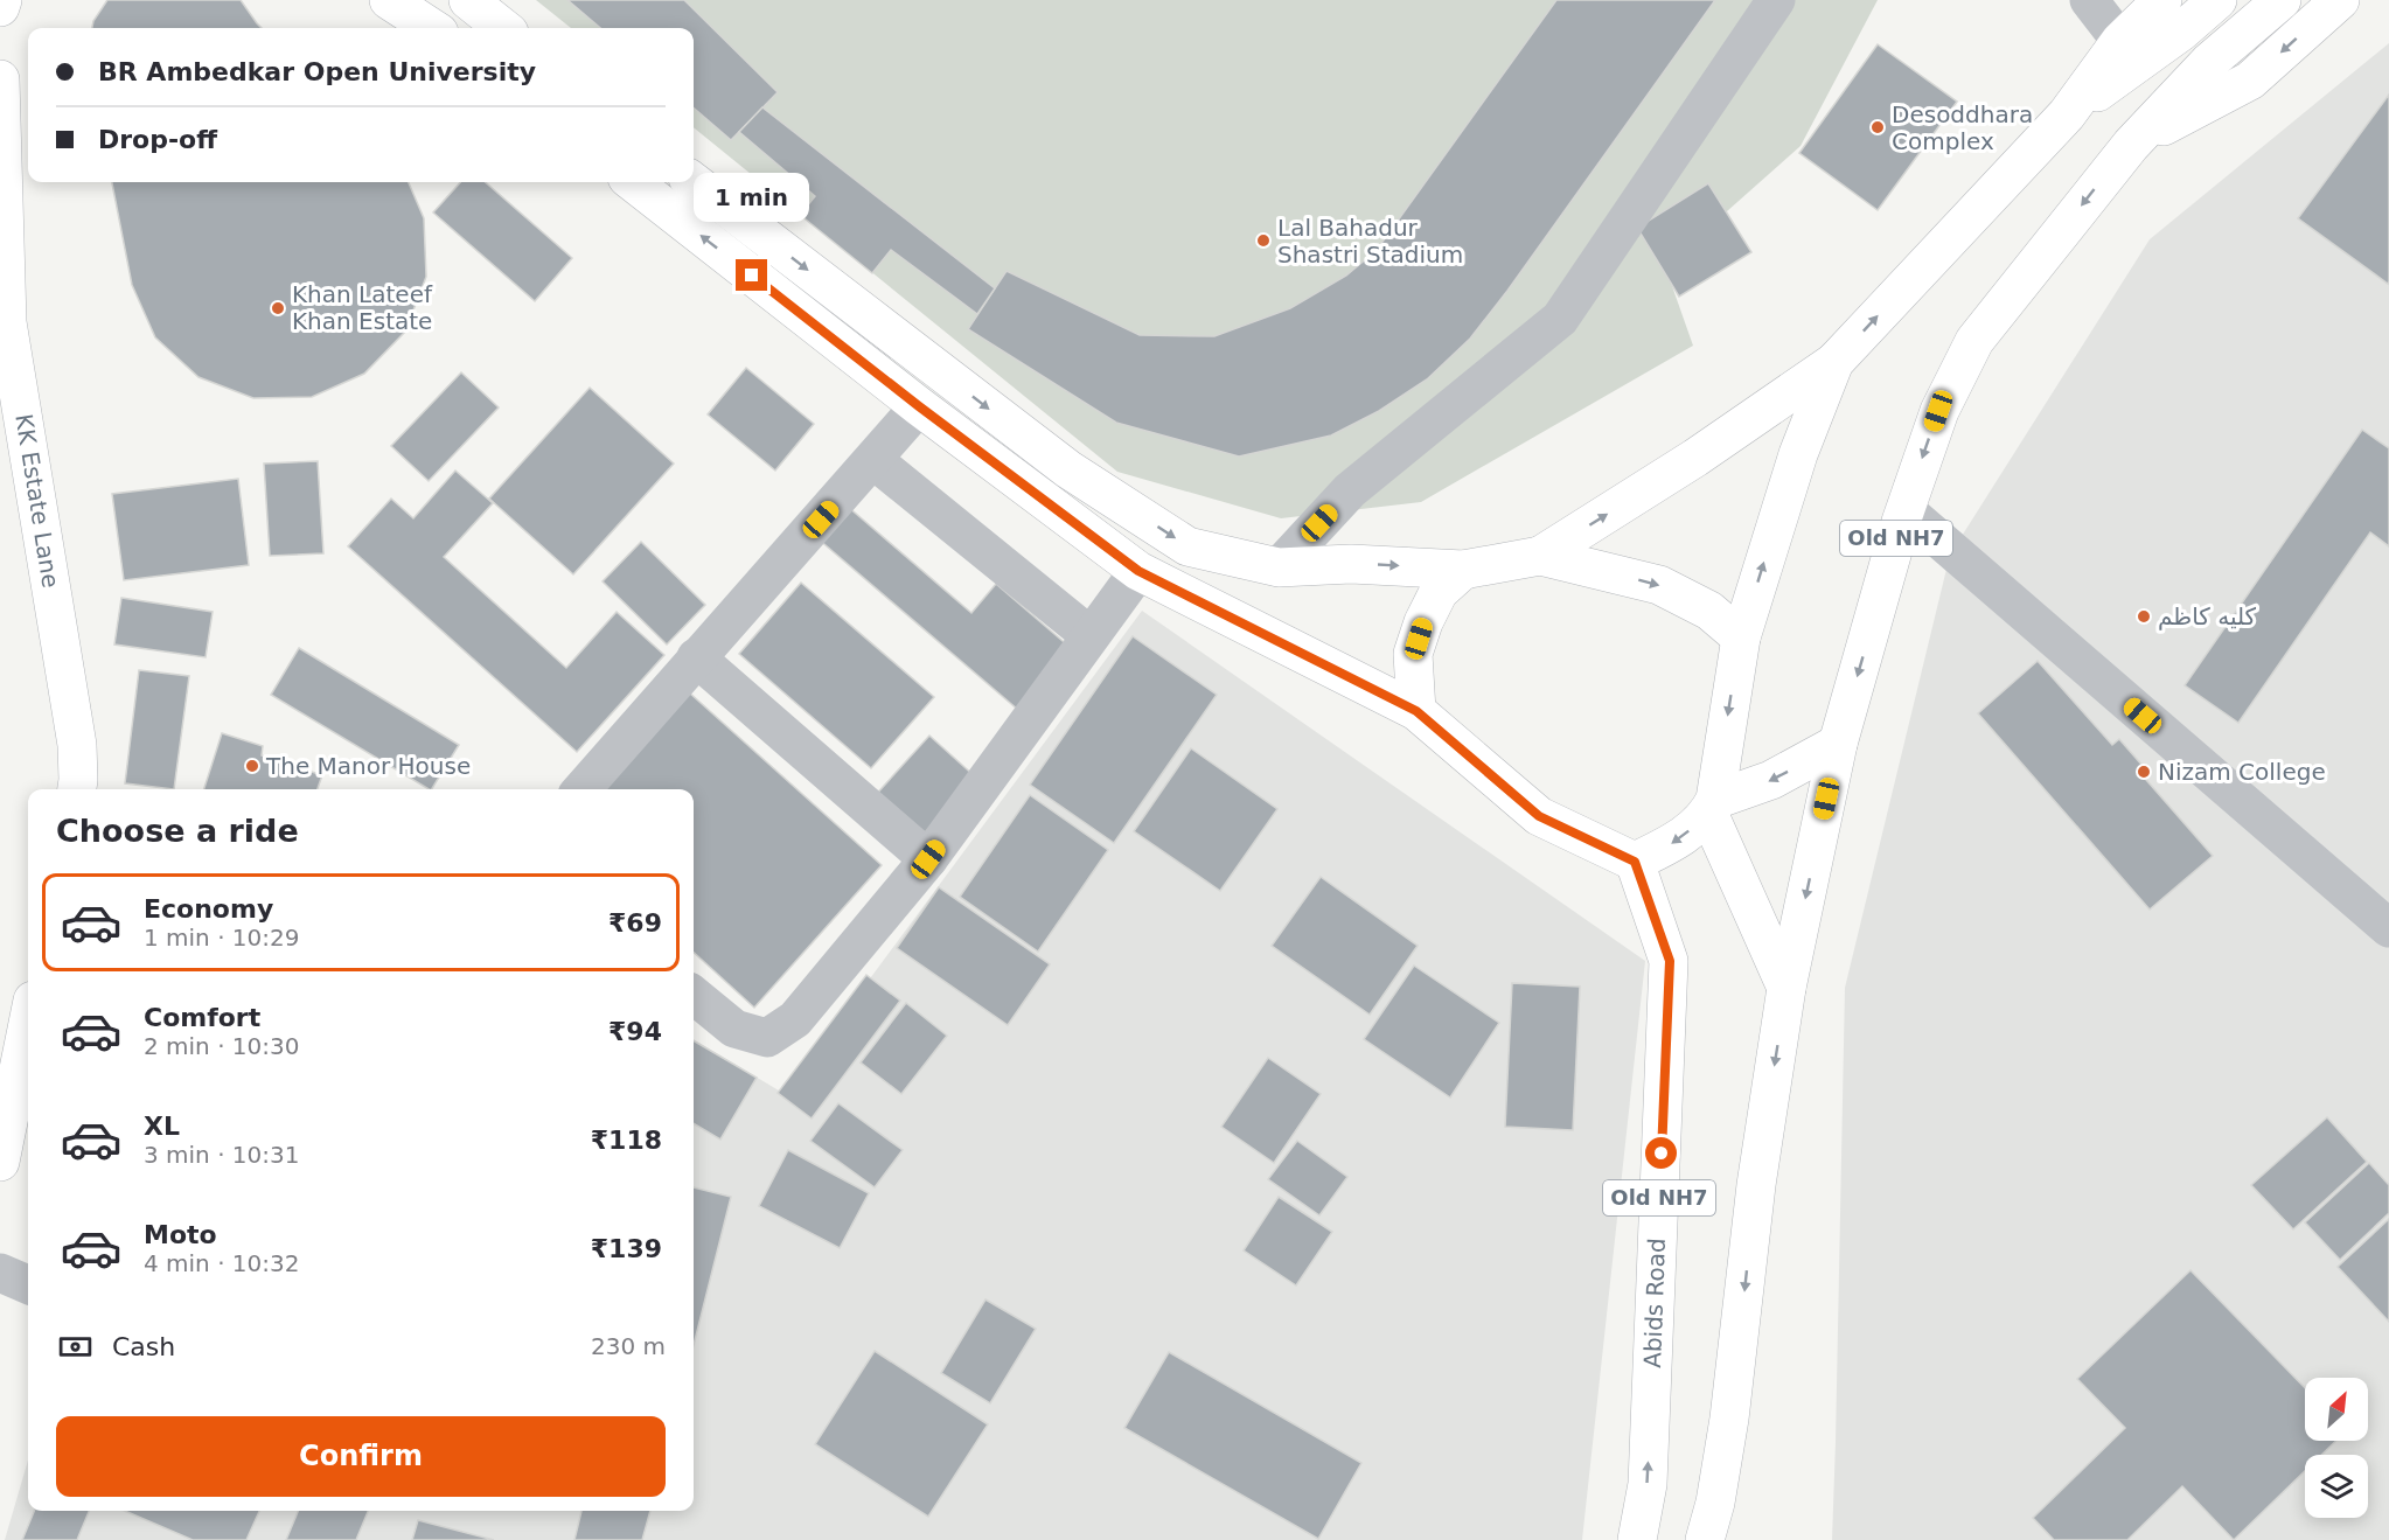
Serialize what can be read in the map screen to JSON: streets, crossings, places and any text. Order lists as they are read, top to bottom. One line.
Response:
{"streets":{"main road":["KK Estate Lane","Old NH7","Abids Road"]},"places":["Desoddhara Complex","Lal Bahadur Shastri Stadium","Khan Lateef Khan Estate","كليه كاظم","The Manor House","Nizam College"],"north":"top right","page":{"banner":["BR Ambedkar Open University","Drop-off"],"bubble":"1 min","heading":"Choose a ride","list":[{"name":"Economy","note":"1 min · 10:29","value":"₹69"},{"name":"Comfort","note":"2 min · 10:30","value":"₹94"},{"name":"XL","note":"3 min · 10:31","value":"₹118"},{"name":"Moto","note":"4 min · 10:32","value":"₹139"}],"pay":["Cash","230 m"],"buttons":"Confirm"}}
